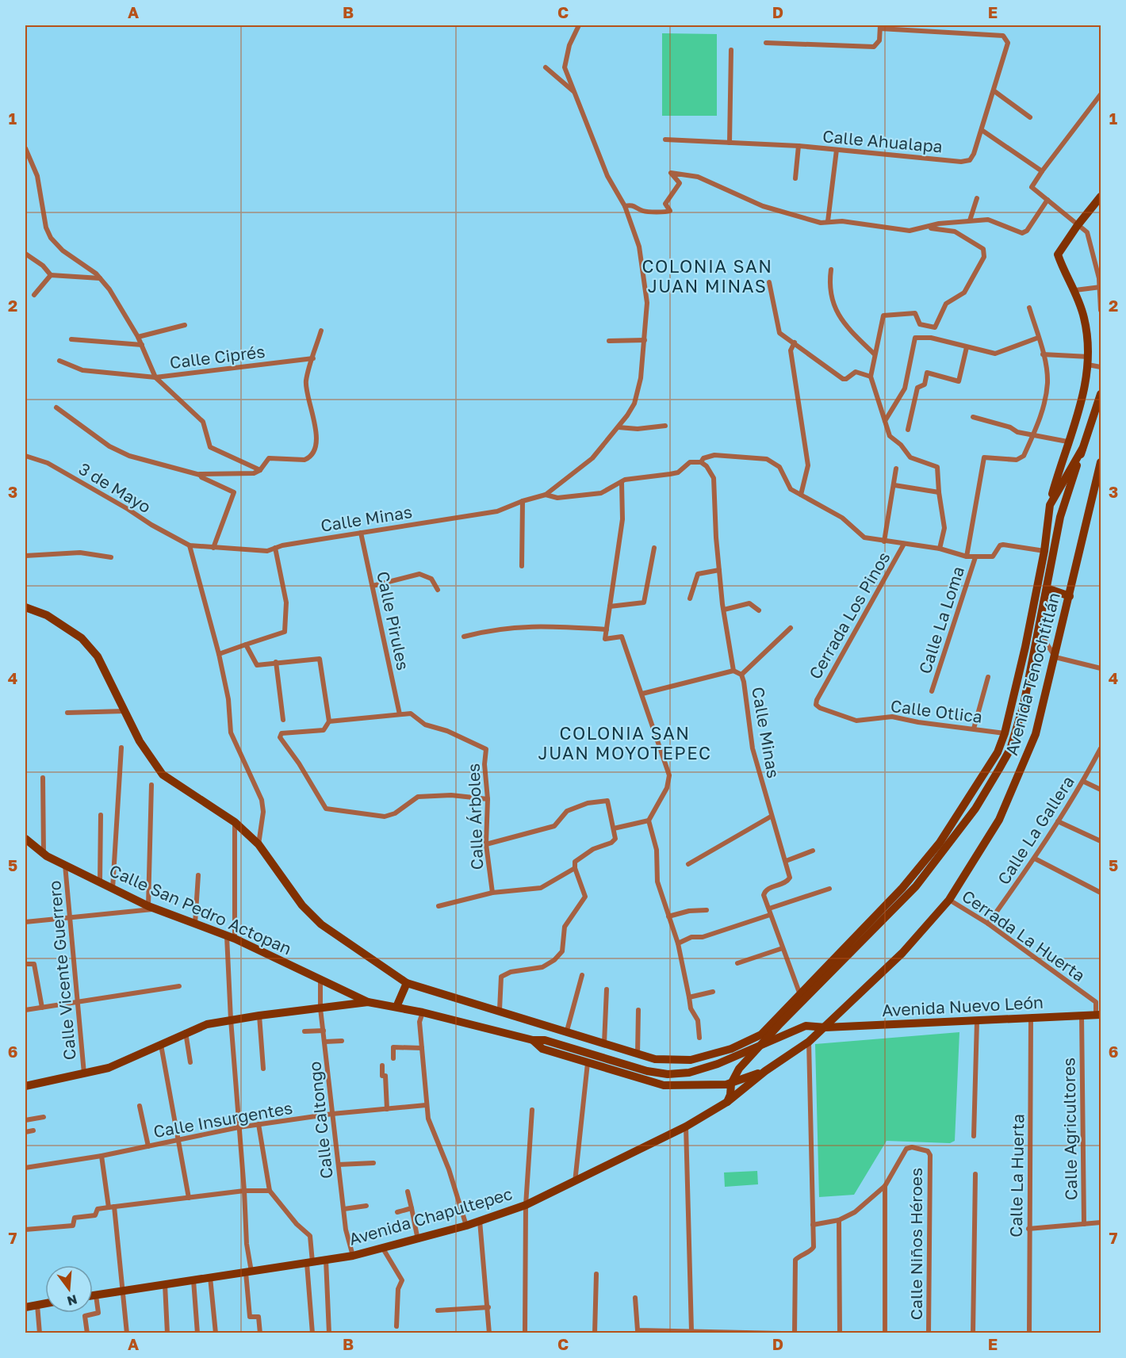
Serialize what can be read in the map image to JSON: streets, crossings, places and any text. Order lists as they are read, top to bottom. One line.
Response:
{"streets":{"main road":["Avenida Tenochtitlán","Calle San Pedro Actopan","Avenida Nuevo León","Avenida Chapultepec"],"street":["Calle Ahualapa","Calle Ciprés","3 de Mayo","Calle Minas","Cerrada Los Pinos","Calle La Loma","Calle Pirules","Calle Otlica","Calle Árboles","Calle La Gallera","Cerrada La Huerta","Calle Vicente Guerrero","Calle Insurgentes","Calle Caltongo","Calle Agricultores","Calle La Huerta","Calle Niños Héroes"]},"crossings":[["3 de Mayo","Calle Minas"],["Calle Minas","Calle La Loma"],["Calle Minas","Calle Pirules"],["Cerrada Los Pinos","Calle La Loma"],["Cerrada Los Pinos","Calle Otlica"],["Calle Pirules","Calle Árboles"],["Avenida Tenochtitlán","Cerrada La Huerta"],["Avenida Tenochtitlán","Avenida Nuevo León"],["Avenida Tenochtitlán","Avenida Chapultepec"],["Calle La Gallera","Cerrada La Huerta"],["Calle San Pedro Actopan","Calle Vicente Guerrero"],["Calle San Pedro Actopan","Calle Caltongo"],["Cerrada La Huerta","Avenida Nuevo León"],["Avenida Nuevo León","Calle Agricultores"],["Avenida Nuevo León","Calle La Huerta"],["Avenida Nuevo León","Avenida Chapultepec"],["Calle Insurgentes","Calle Caltongo"],["Calle Caltongo","Avenida Chapultepec"]],"districts":["COLONIA SAN JUAN MINAS","COLONIA SAN JUAN MOYOTEPEC"],"north":"bottom","grid":{"columns":["A","B","C","D","E"],"rows":["1","2","3","4","5","6","7"]}}
